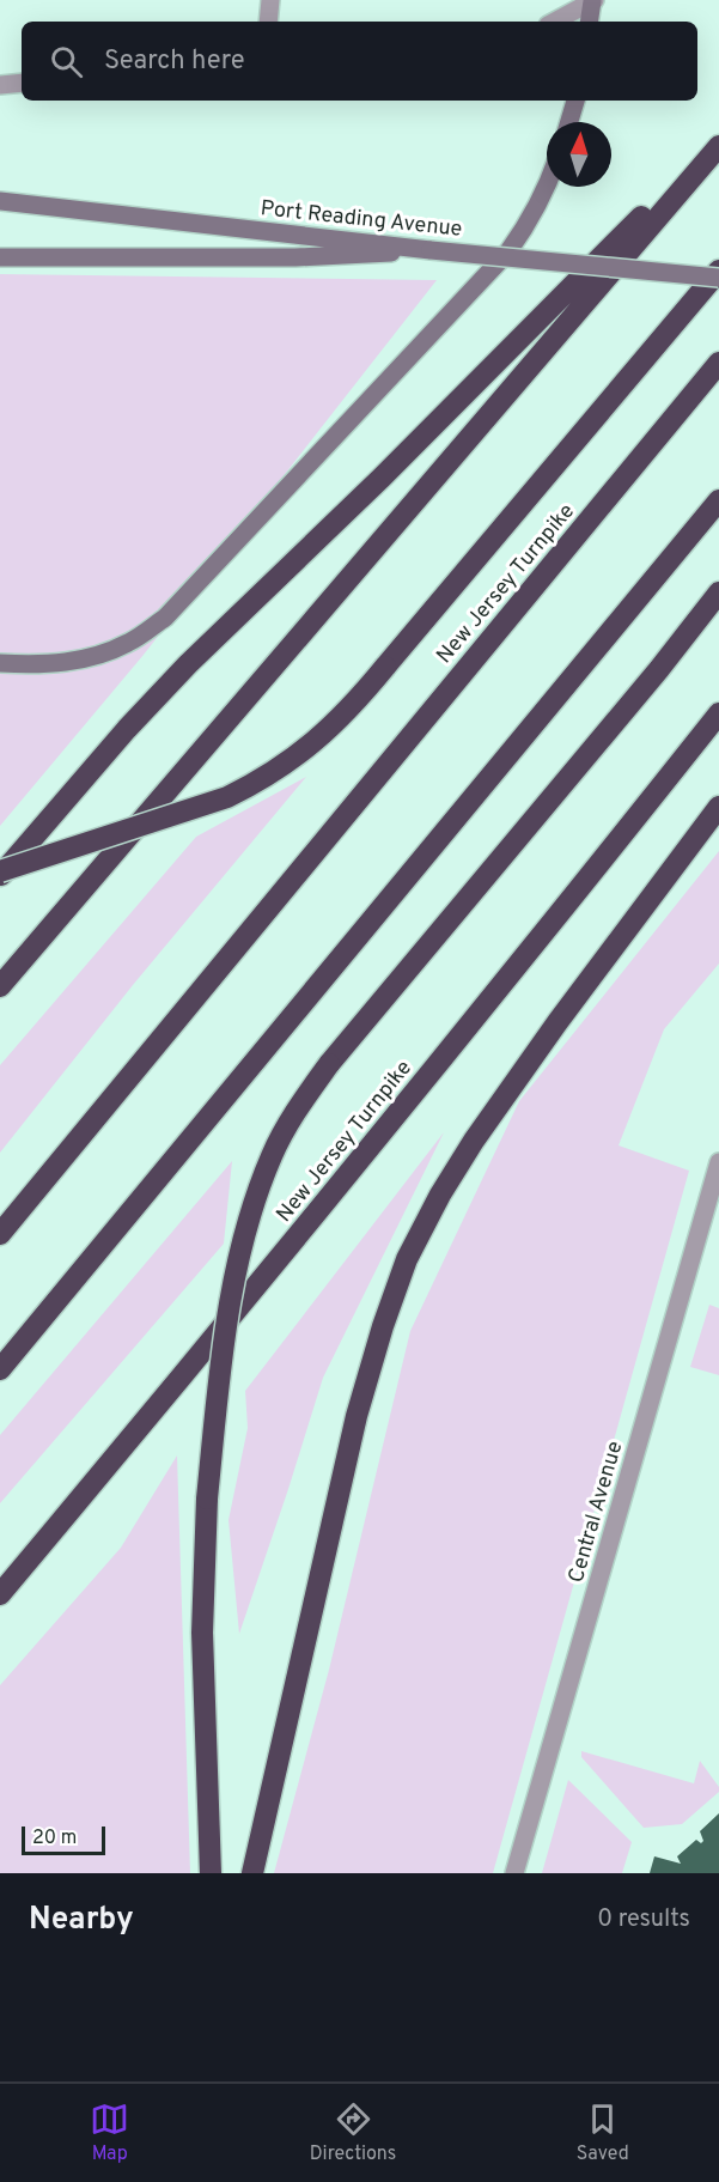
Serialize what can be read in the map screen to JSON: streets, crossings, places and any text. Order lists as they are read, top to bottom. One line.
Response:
{"streets":{"highway":["New Jersey Turnpike"],"main road":["Port Reading Avenue"],"street":["Central Avenue"]},"scale_bar":"20 m","north":"top","page":{"search":"Search here","scale":"20 m","heading":["Nearby","0 results"],"nav":["Map","Directions","Saved"]}}
